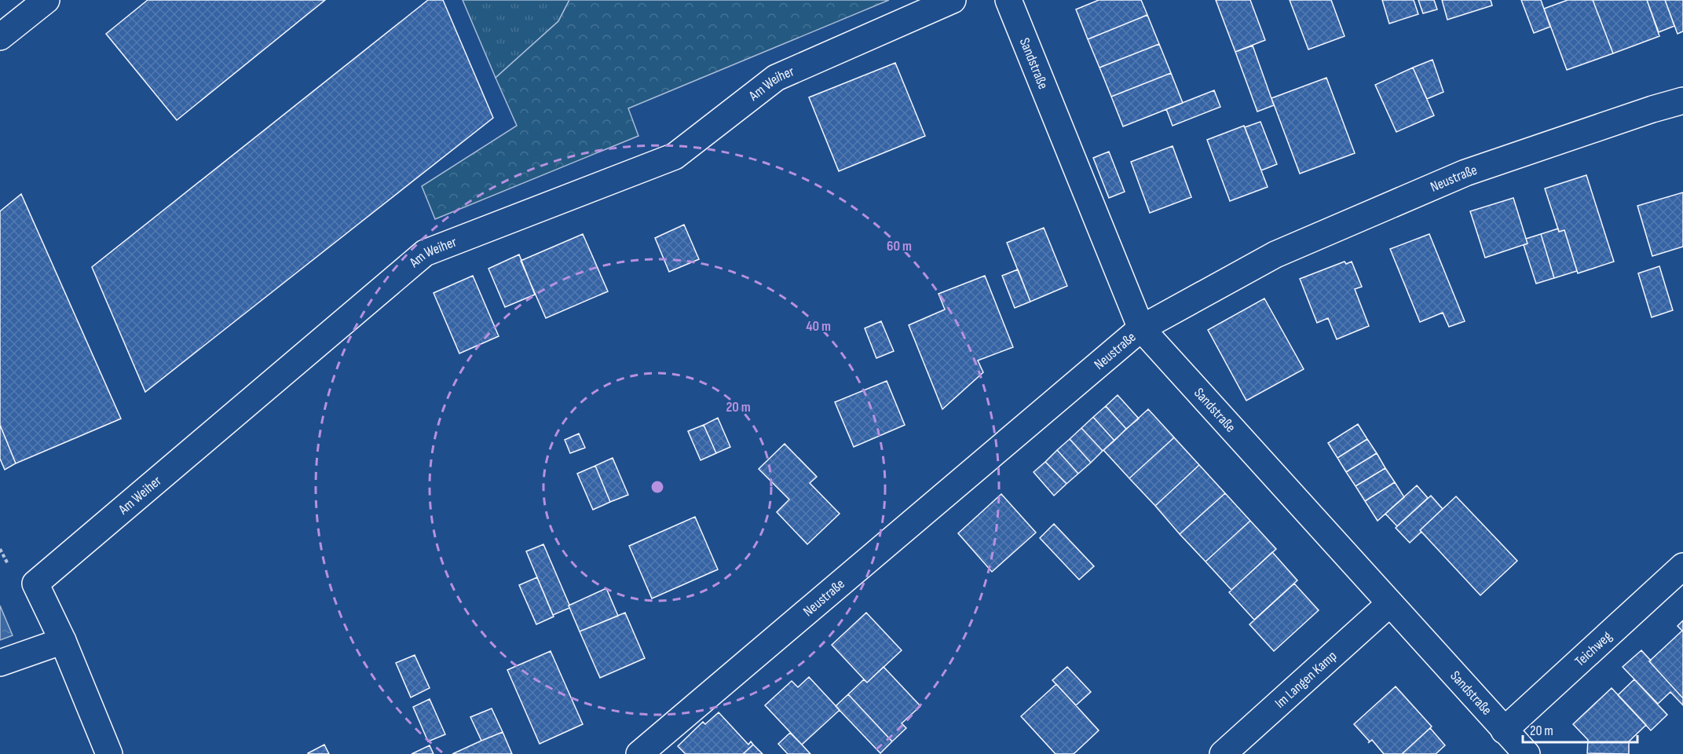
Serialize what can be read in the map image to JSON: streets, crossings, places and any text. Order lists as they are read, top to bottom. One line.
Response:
{"streets":{"street":["Sandstraße","Am Weiher","Neustraße","Teichweg","Im Langen Kamp"]},"crossings":[["Sandstraße","Neustraße"],["Sandstraße","Teichweg"],["Sandstraße","Im Langen Kamp"]],"scale_bar":"20 m","rings":["60 m","40 m","20 m"]}
